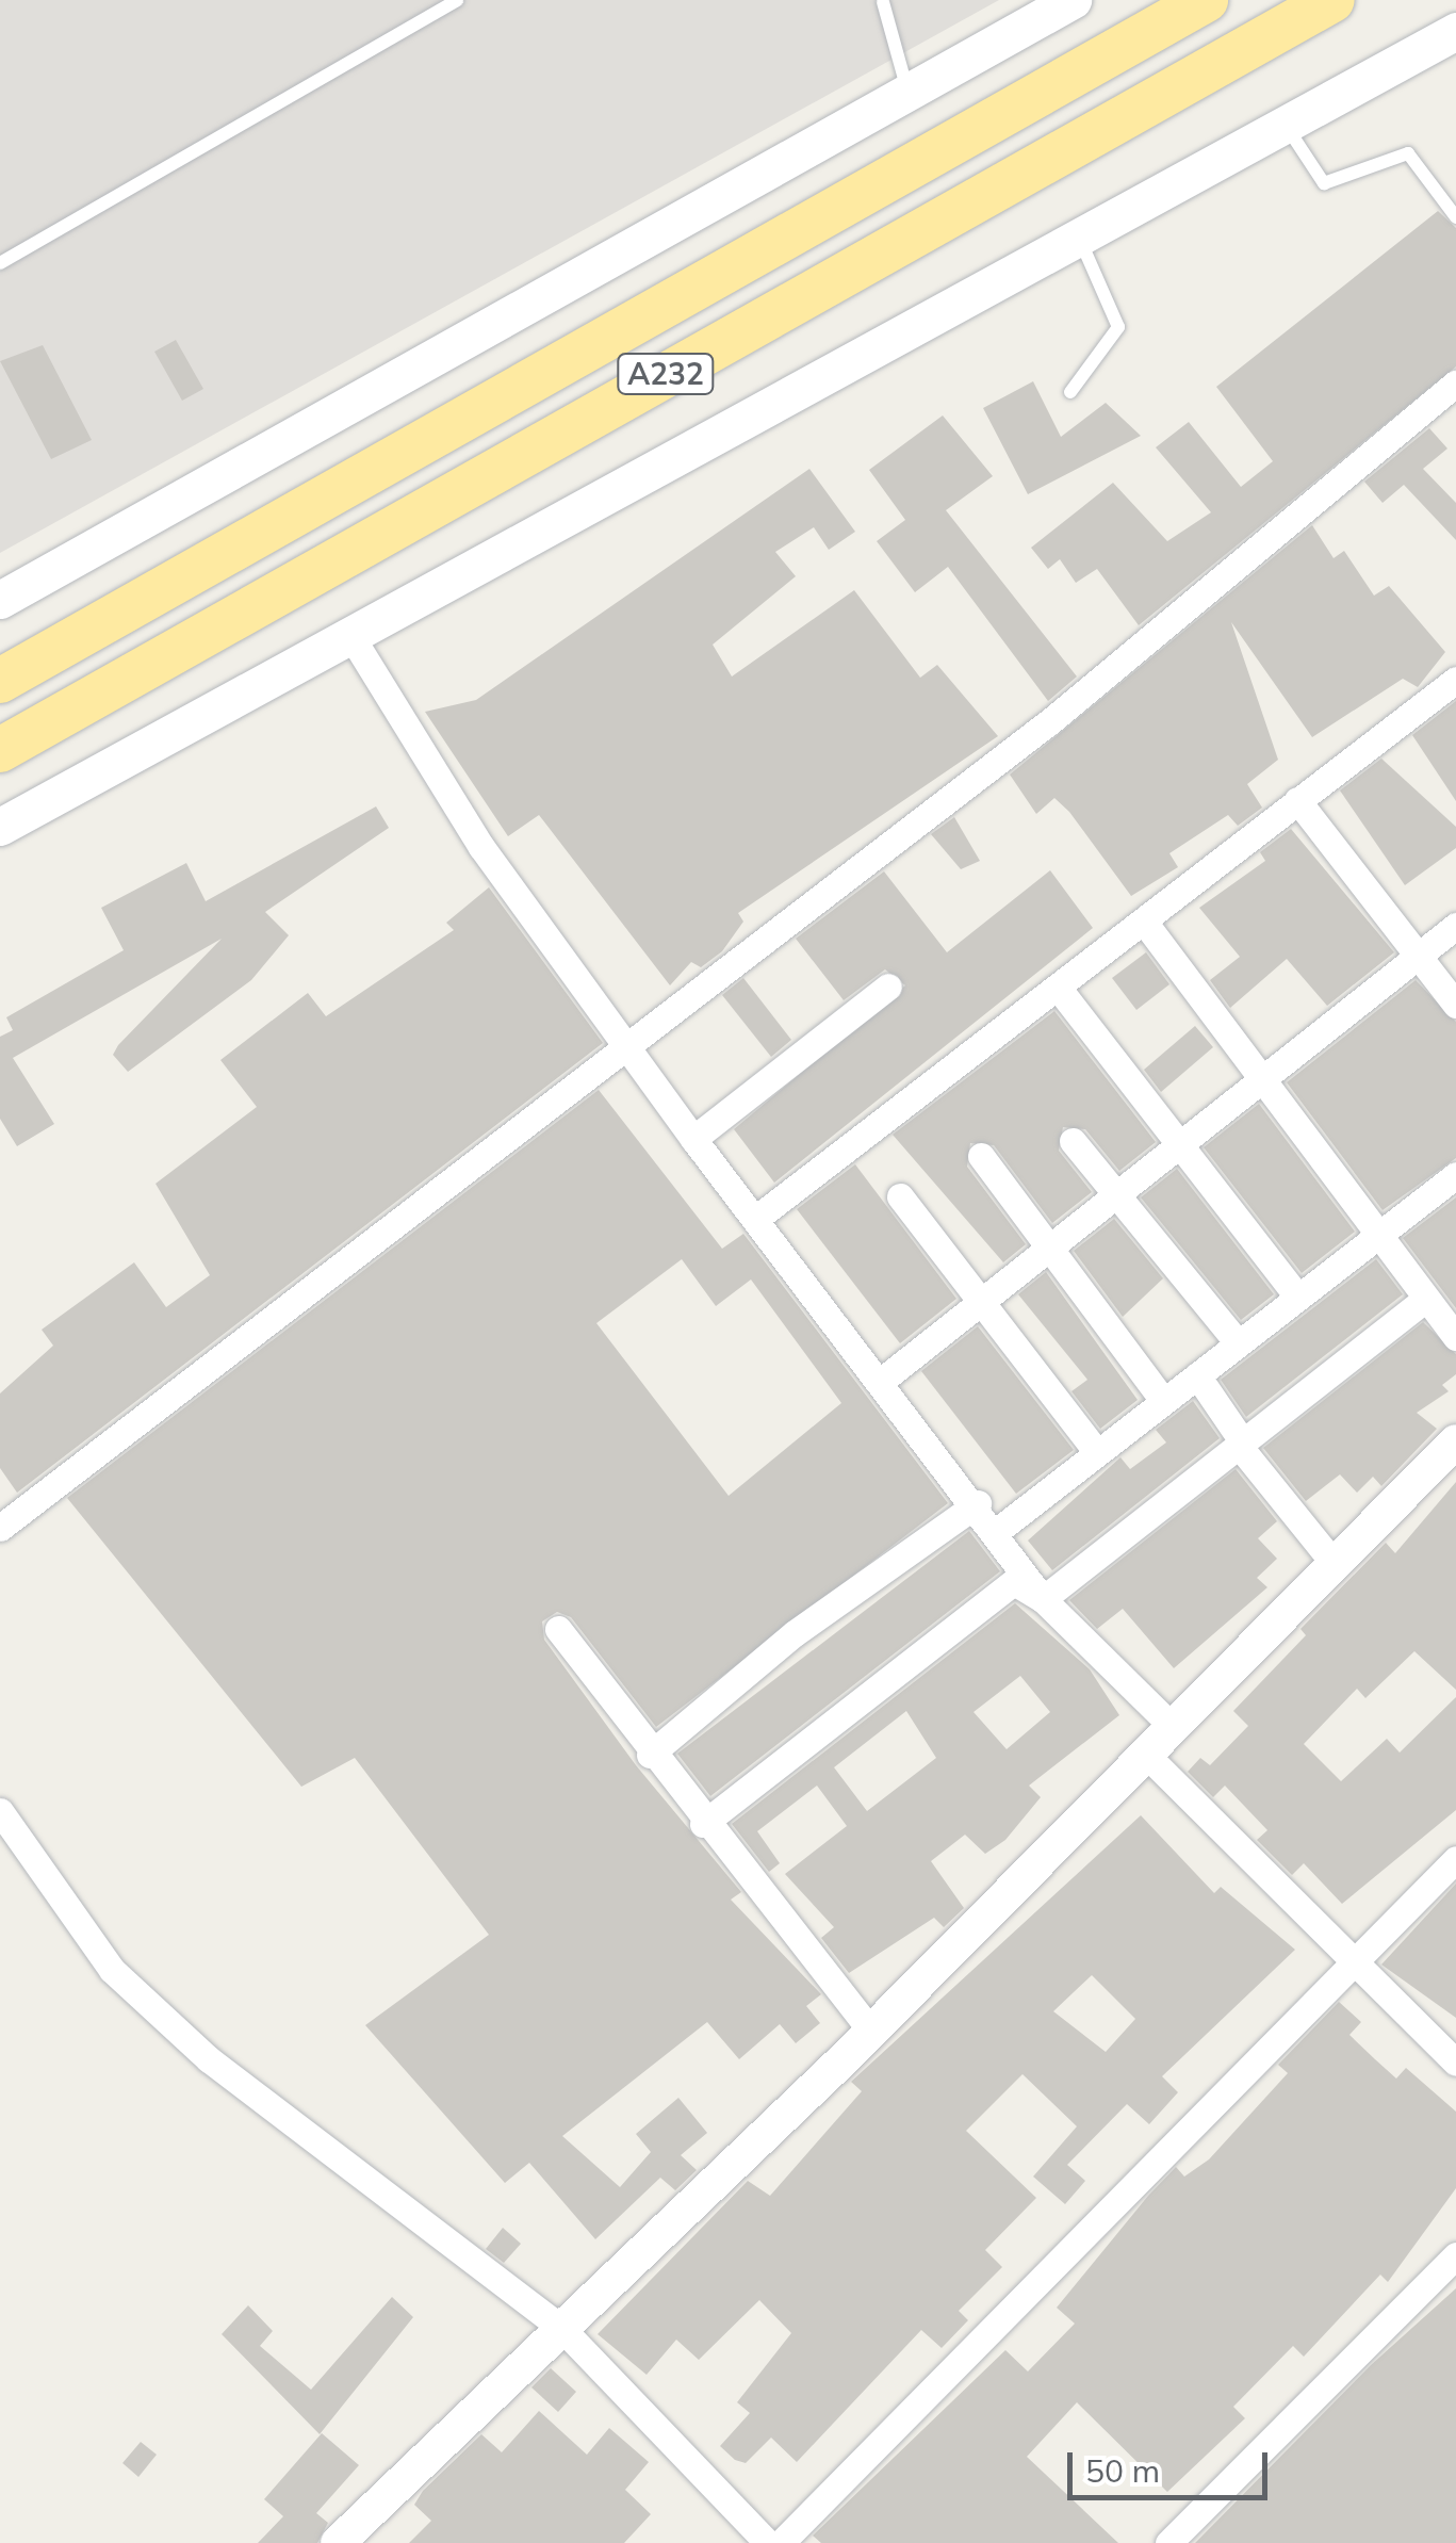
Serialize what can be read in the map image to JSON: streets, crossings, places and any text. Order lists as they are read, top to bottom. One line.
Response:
{"streets":{"highway":["A232"]},"scale_bar":"50 m"}
